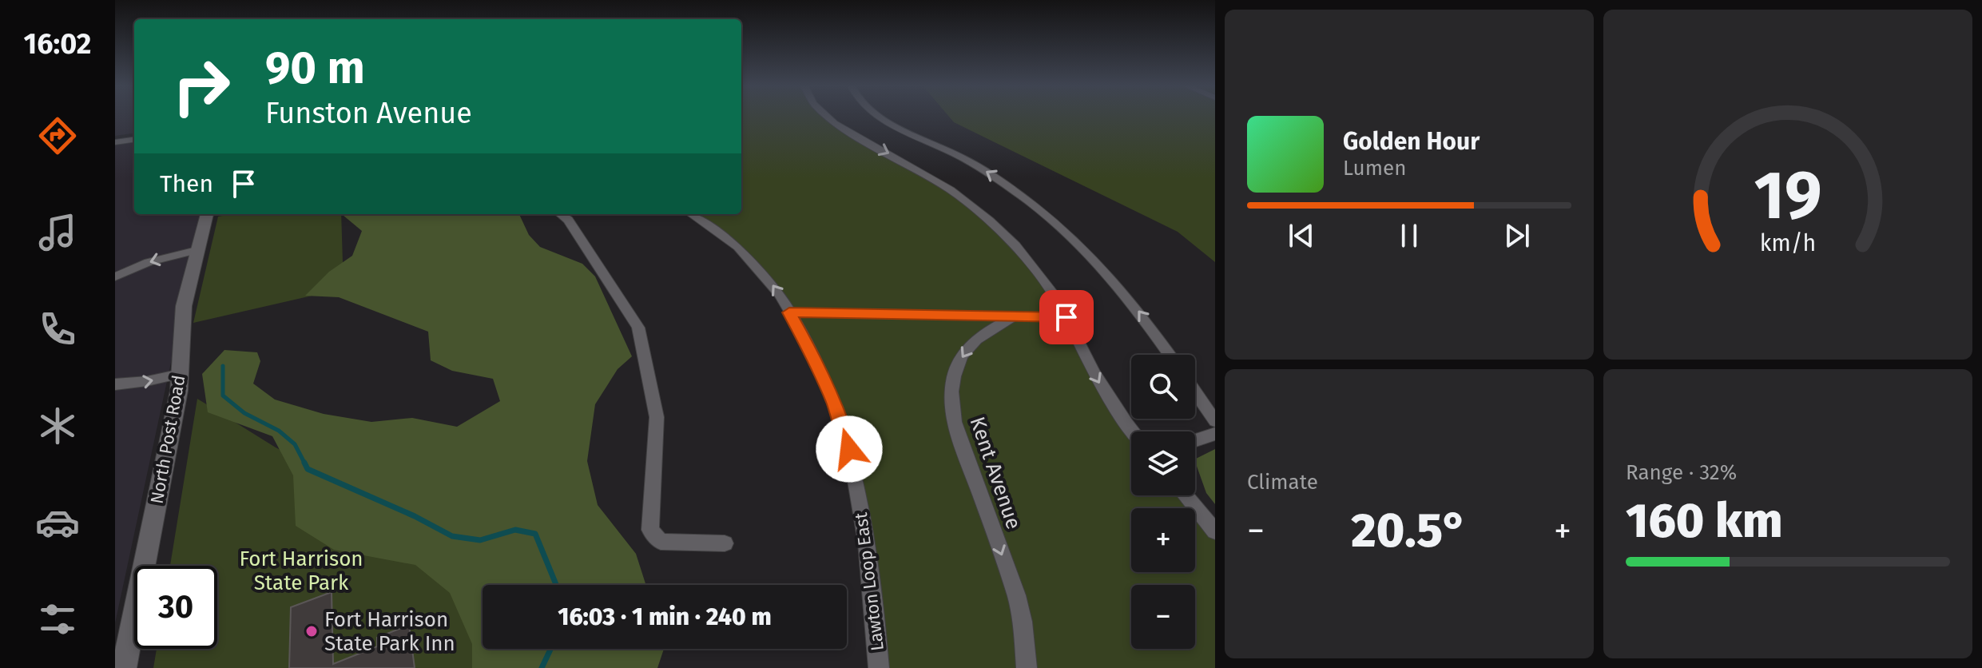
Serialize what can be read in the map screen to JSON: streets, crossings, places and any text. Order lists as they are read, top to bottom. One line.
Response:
{"streets":{"street":["North Post Road","Kent Avenue","Lawton Loop East"]},"one_way":["Kent Avenue"],"parks":["Fort Harrison State Park"],"places":["Fort Harrison State Park Inn"],"page":{"tabs":"16:02","turn":["90 m","Funston Avenue"],"song":["Golden Hour","Lumen"],"then":"Then","map_buttons":["+","−"],"tile":["Climate",["Range · 32%","160 km"]],"heat":["−","20.5°","+"],"limit":"30","trip":"16:03 · 1 min · 240 m","gauge":["19","km/h"]}}
